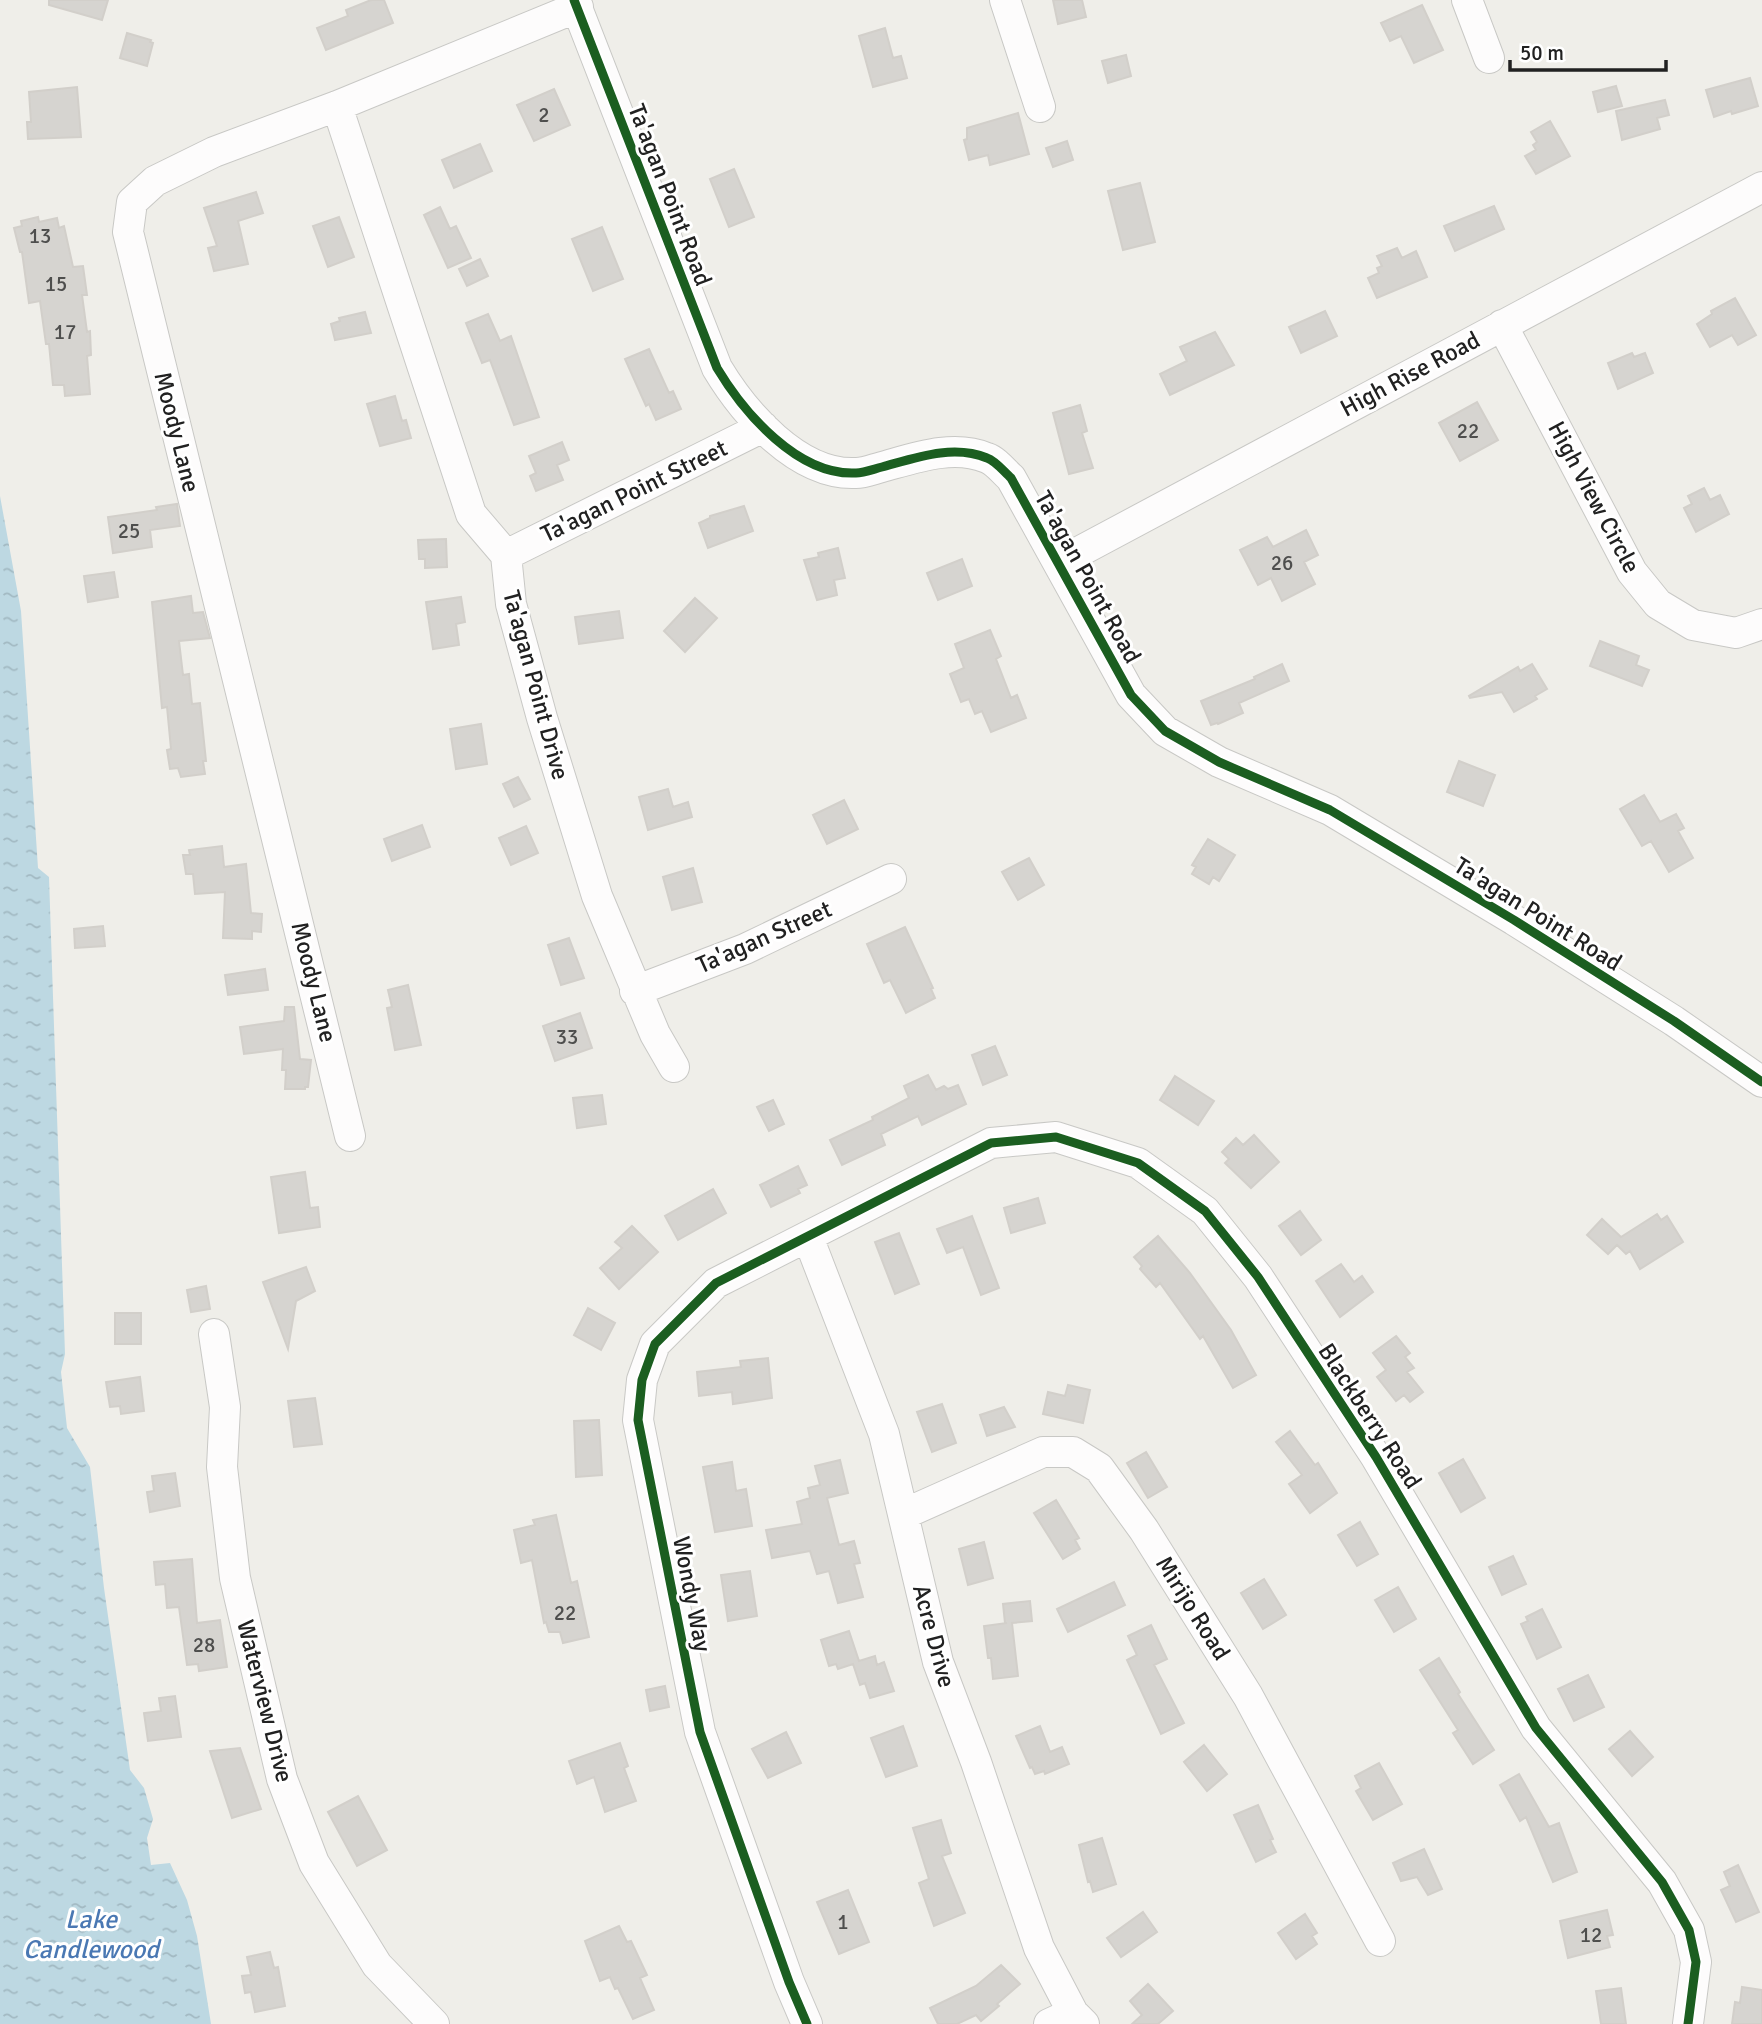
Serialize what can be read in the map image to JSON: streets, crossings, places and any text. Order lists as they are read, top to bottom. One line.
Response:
{"streets":{"street":["Ta'agan Point Road","High Rise Road","Moody Lane","Ta'agan Point Street","High View Circle","Ta'agan Point Drive","Ta'agan Street","Blackberry Road","Wondy Way","Mirijo Road","Acre Drive","Waterview Drive"]},"crossings":[["Ta'agan Point Road","High Rise Road"],["Ta'agan Point Road","Moody Lane"],["Ta'agan Point Road","Ta'agan Point Street"],["High Rise Road","High View Circle"],["Moody Lane","Ta'agan Point Drive"],["Ta'agan Point Street","Ta'agan Point Drive"],["Ta'agan Point Drive","Ta'agan Street"],["Blackberry Road","Wondy Way"],["Blackberry Road","Acre Drive"],["Wondy Way","Acre Drive"],["Mirijo Road","Acre Drive"]],"water":["Lake Candlewood"],"house_numbers":["2","13","15","17","22","25","26","33","22","28","1","12"],"scale_bar":"50 m"}
